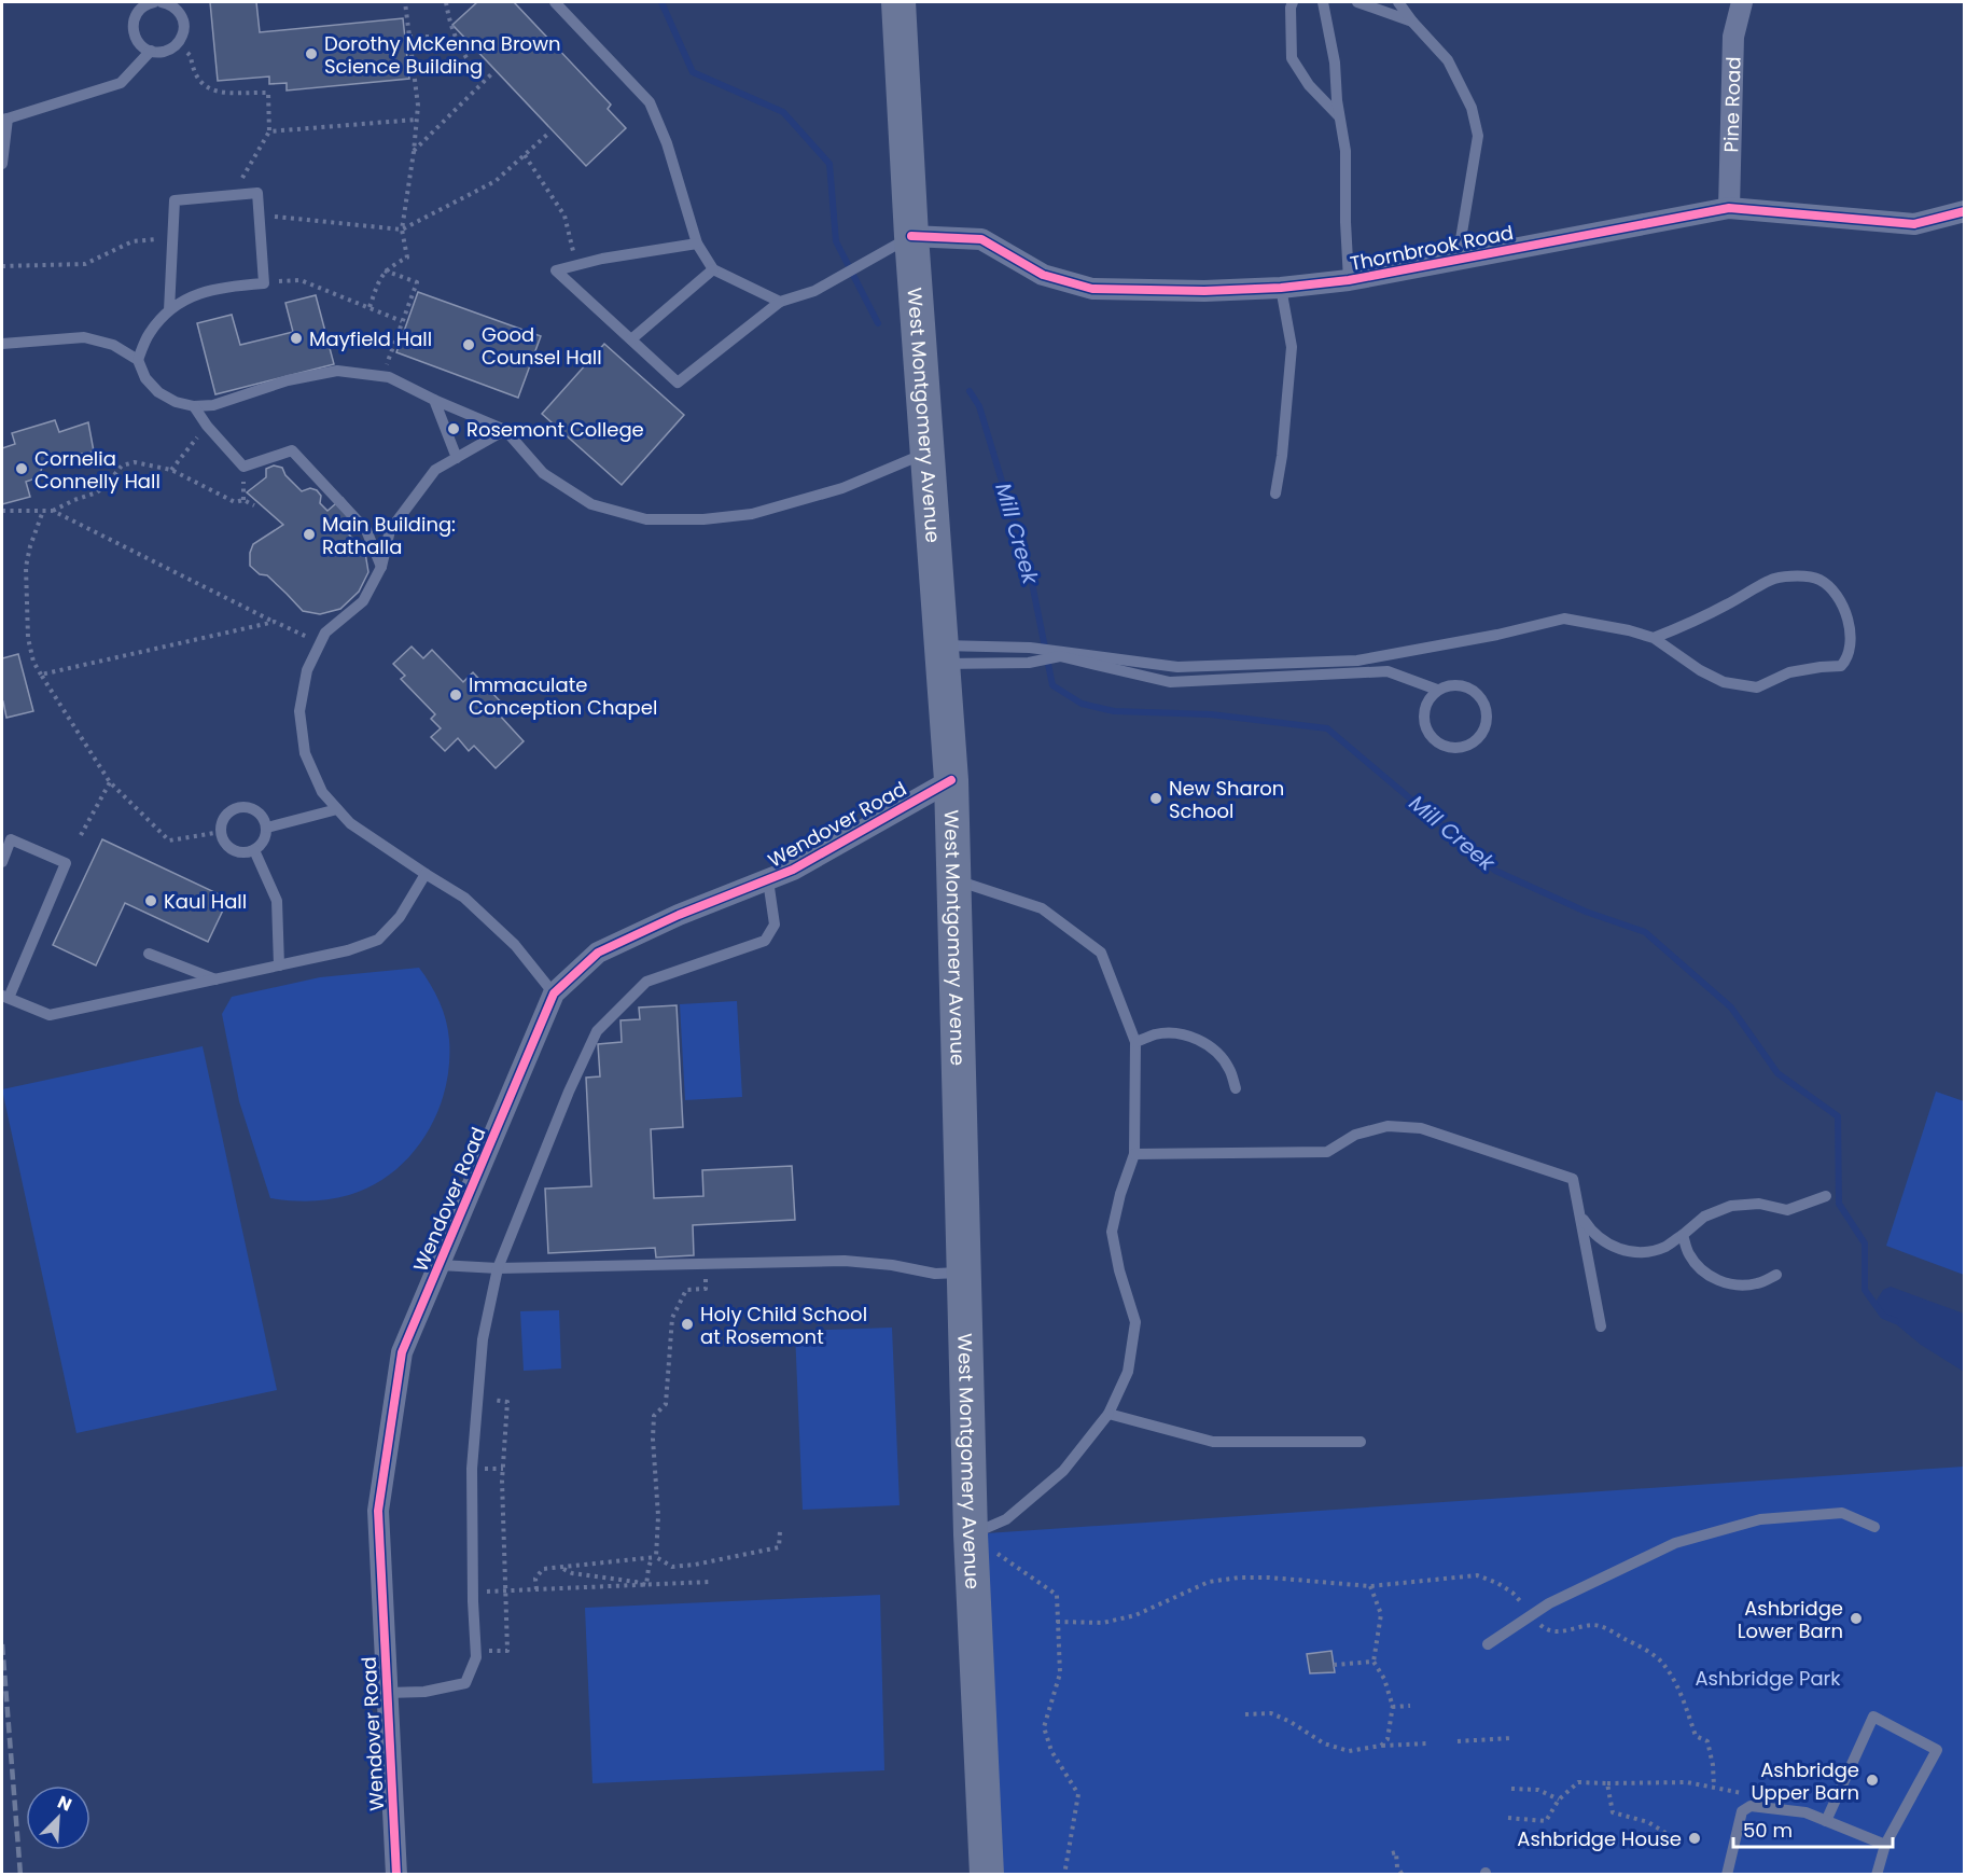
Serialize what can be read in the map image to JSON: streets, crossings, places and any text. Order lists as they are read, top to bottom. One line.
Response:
{"streets":{"main road":["West Montgomery Avenue"],"street":["Pine Road","Thornbrook Road","Wendover Road"]},"crossings":[["Pine Road","Thornbrook Road"],["Thornbrook Road","West Montgomery Avenue"],["West Montgomery Avenue","Wendover Road"]],"water":["Mill Creek"],"parks":["Ashbridge Park"],"places":["Dorothy McKenna Brown Science Building","Mayfield Hall","Good Counsel Hall","Rosemont College","Cornelia Connelly Hall","Main Building: Rathalla","Immaculate Conception Chapel","New Sharon School","Kaul Hall","Holy Child School at Rosemont","Ashbridge Lower Barn","Ashbridge Upper Barn","Ashbridge House"],"scale_bar":"50 m","north":"top right"}
